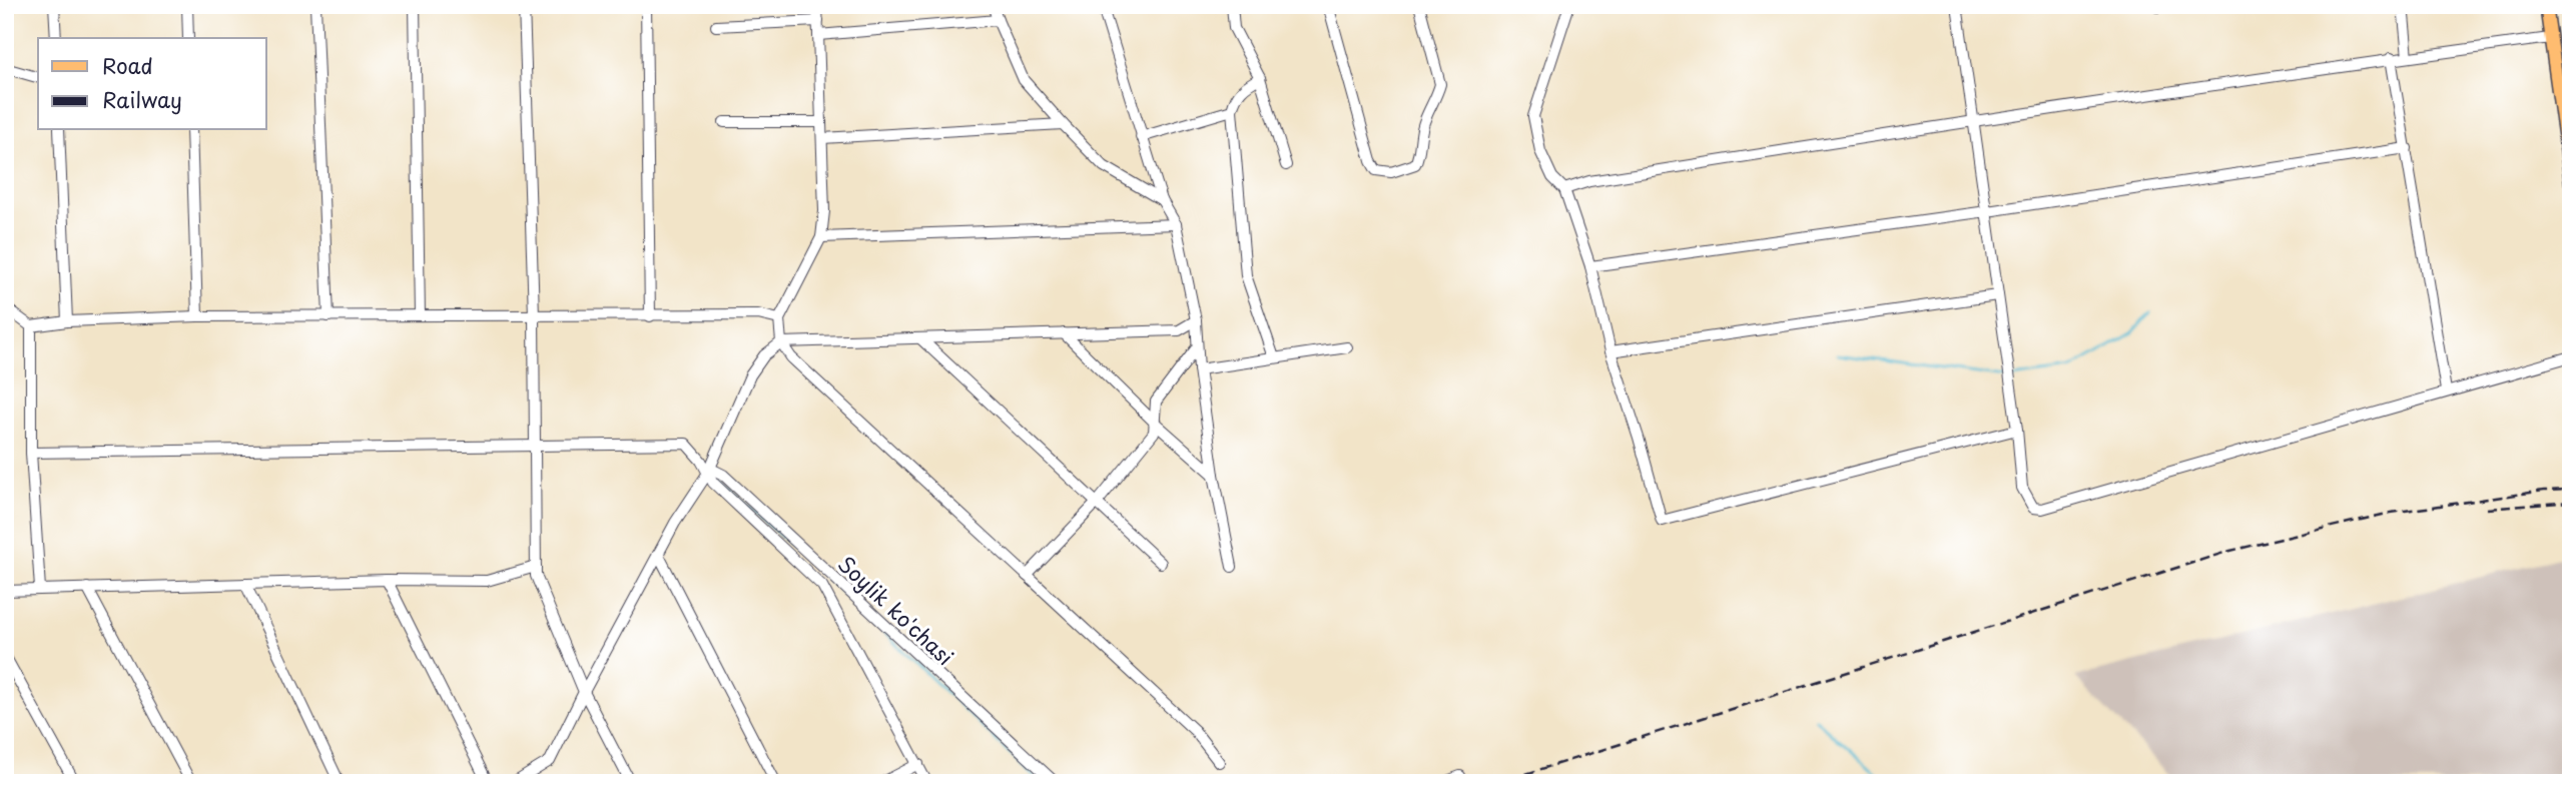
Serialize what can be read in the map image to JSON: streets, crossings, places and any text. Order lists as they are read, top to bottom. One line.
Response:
{"streets":{"street":["Soylik ko'chasi"]},"legend":["Road","Railway"]}
